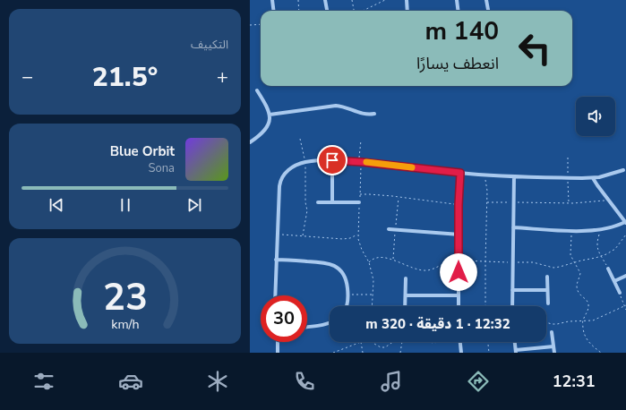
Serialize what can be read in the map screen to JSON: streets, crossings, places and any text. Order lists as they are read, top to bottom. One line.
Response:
{"page":{"tile":"التكييف","turn":["140 m","انعطف يسارًا"],"heat":["−","21.5°","+"],"song":["Blue Orbit","Sona"],"limit":"30","trip":"12:32 · 1 دقيقة · 320 m","tabs":"12:31","gauge":["23","km/h"]}}
